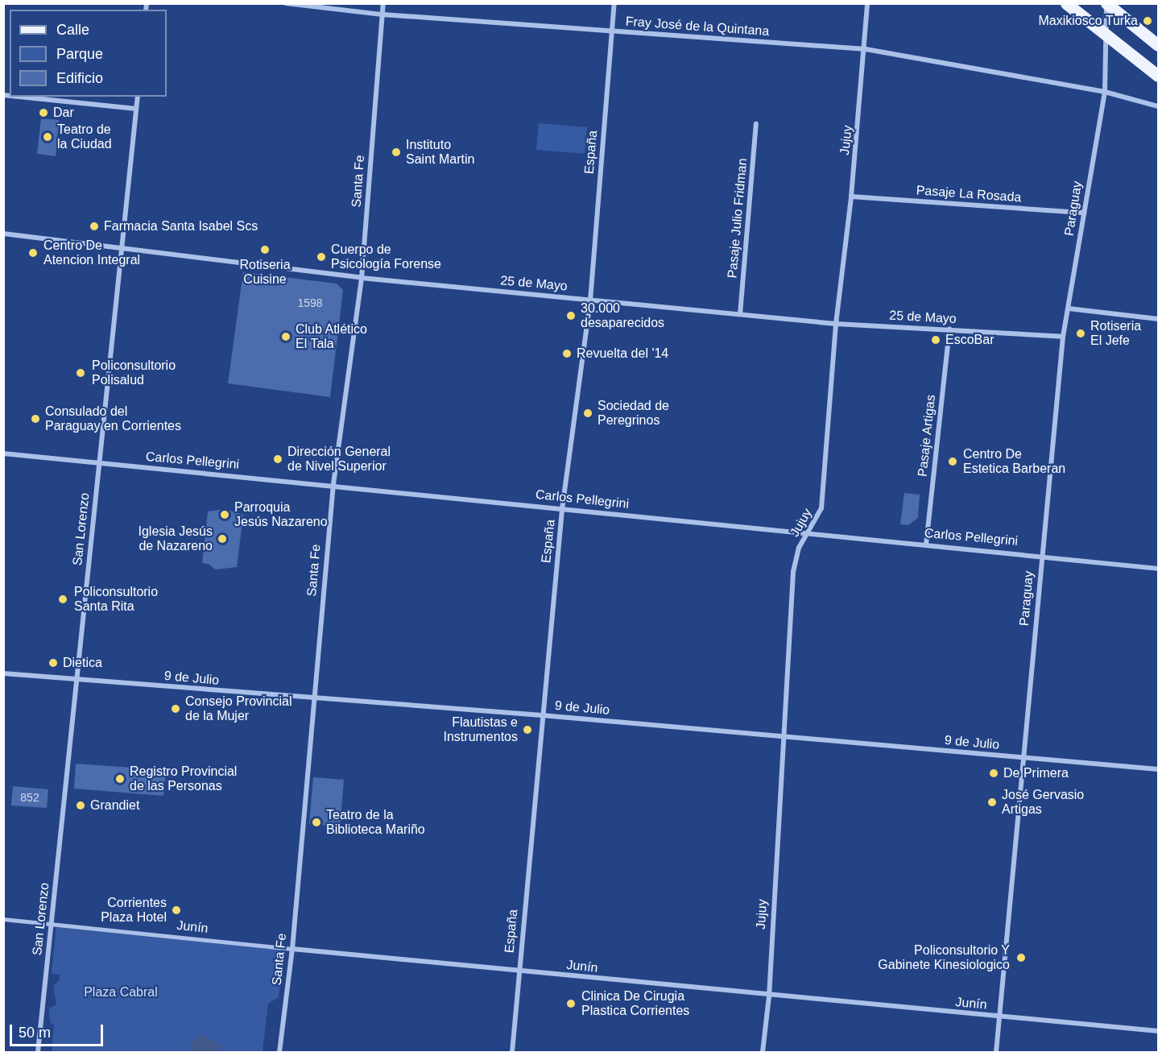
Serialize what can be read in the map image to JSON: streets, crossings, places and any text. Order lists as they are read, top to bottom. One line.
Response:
{"streets":{"street":["Fray José de la Quintana","Jujuy","España","Santa Fe","Pasaje La Rosada","Paraguay","Pasaje Julio Fridman","25 de Mayo","Pasaje Artigas","Carlos Pellegrini","San Lorenzo","9 de Julio","Junín"]},"crossings":[["Fray José de la Quintana","Jujuy"],["Fray José de la Quintana","España"],["Fray José de la Quintana","Santa Fe"],["Fray José de la Quintana","Paraguay"],["Jujuy","Pasaje La Rosada"],["Jujuy","25 de Mayo"],["Jujuy","Carlos Pellegrini"],["Jujuy","9 de Julio"],["Jujuy","Junín"],["España","25 de Mayo"],["España","Carlos Pellegrini"],["España","9 de Julio"],["España","Junín"],["Santa Fe","25 de Mayo"],["Santa Fe","Carlos Pellegrini"],["Santa Fe","9 de Julio"],["Santa Fe","Junín"],["Pasaje La Rosada","Paraguay"],["Paraguay","25 de Mayo"],["Paraguay","Carlos Pellegrini"],["Paraguay","9 de Julio"],["Paraguay","Junín"],["Pasaje Julio Fridman","25 de Mayo"],["25 de Mayo","Pasaje Artigas"],["25 de Mayo","San Lorenzo"],["Pasaje Artigas","Carlos Pellegrini"],["Carlos Pellegrini","San Lorenzo"],["San Lorenzo","9 de Julio"],["San Lorenzo","Junín"]],"parks":["Plaza Cabral"],"places":["Maxikiosco Turka","Dar","Teatro de la Ciudad","Instituto Saint Martin","Farmacia Santa Isabel Scs","Rotiseria Cuisine","Centro De Atencion Integral","Cuerpo de Psicología Forense","30.000 desaparecidos","Rotiseria El Jefe","Club Atlético El Tala","EscoBar","Revuelta del '14","Policonsultorio Polisalud","Sociedad de Peregrinos","Consulado del Paraguay en Corrientes","Dirección General de Nivel Superior","Centro De Estetica Barberan","Parroquia Jesús Nazareno","Iglesia Jesús de Nazareno","Policonsultorio Santa Rita","Dietica","Consejo Provincial de la Mujer","Flautistas e Instrumentos","De Primera","Registro Provincial de las Personas","José Gervasio Artigas","Grandiet","Teatro de la Biblioteca Mariño","Corrientes Plaza Hotel","Policonsultorio Y Gabinete Kinesiologico","Clinica De Cirugia Plastica Corrientes"],"house_numbers":["1598","852"],"legend":["Calle","Parque","Edificio"],"scale_bar":"50 m"}
